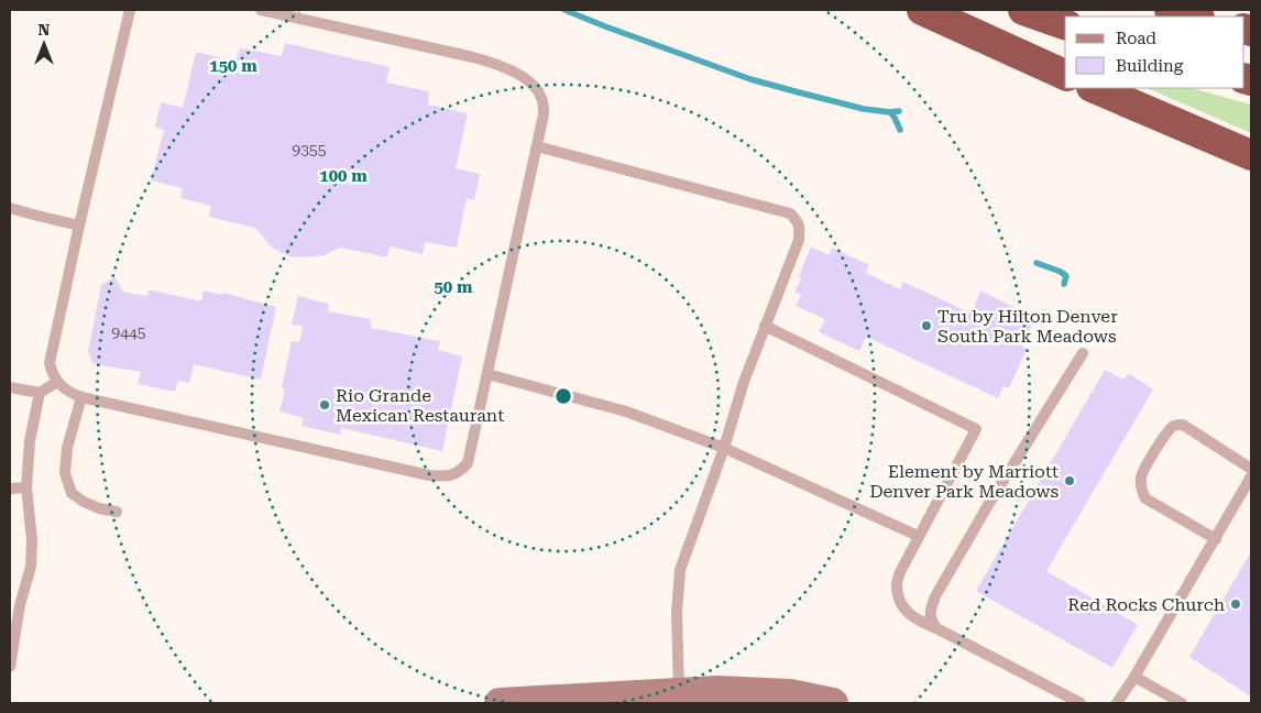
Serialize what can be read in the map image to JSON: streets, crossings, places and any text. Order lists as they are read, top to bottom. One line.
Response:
{"places":["Tru by Hilton Denver South Park Meadows","Rio Grande Mexican Restaurant","Element by Marriott Denver Park Meadows","Red Rocks Church"],"house_numbers":["9355","9445"],"legend":["Road","Building"],"north":"top","rings":["150 m","100 m","50 m"]}
